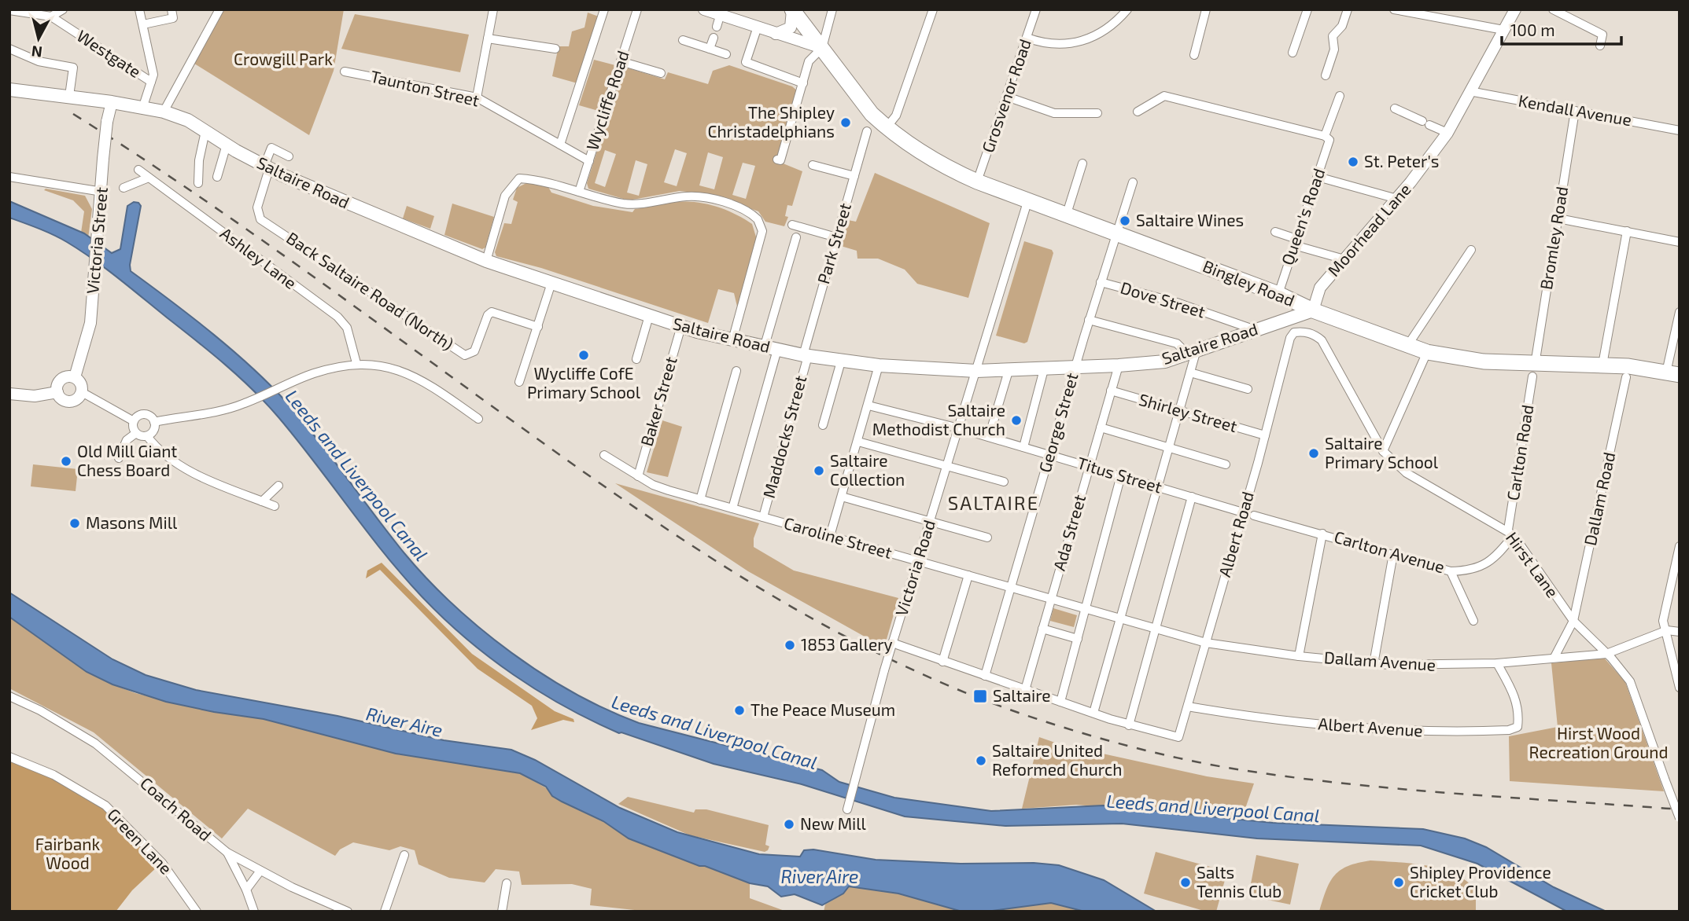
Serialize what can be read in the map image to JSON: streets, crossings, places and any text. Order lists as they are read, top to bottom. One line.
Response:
{"streets":{"highway":["Bingley Road"],"main road":["Saltaire Road"],"street":["Westgate","Taunton Street","Grosvenor Road","Wycliffe Road","Kendall Avenue","Queen's Road","Moorhead Lane","Bromley Road","Victoria Street","Park Street","Ashley Lane","Back Saltaire Road (North)","Dove Street","Baker Street","Shirley Street","George Street","Maddocks Street","Carlton Road","Titus Street","Dallam Road","Ada Street","Albert Road","Caroline Street","Carlton Avenue","Hirst Lane","Victoria Road","Dallam Avenue","Albert Avenue","Coach Road","Green Lane"]},"crossings":[["Westgate","Saltaire Road"],["Taunton Street","Wycliffe Road"],["Grosvenor Road","Bingley Road"],["Kendall Avenue","Moorhead Lane"],["Kendall Avenue","Bromley Road"],["Saltaire Road","Moorhead Lane"],["Saltaire Road","Victoria Street"],["Saltaire Road","Park Street"],["Saltaire Road","Bingley Road"],["Saltaire Road","Back Saltaire Road (North)"],["Saltaire Road","Dove Street"],["Saltaire Road","Baker Street"],["Saltaire Road","George Street"],["Saltaire Road","Maddocks Street"],["Saltaire Road","Ada Street"],["Saltaire Road","Victoria Road"],["Queen's Road","Bingley Road"],["Moorhead Lane","Bingley Road"],["Bromley Road","Bingley Road"],["Bromley Road","Carlton Road"],["Park Street","Maddocks Street"],["Bingley Road","George Street"],["Bingley Road","Carlton Road"],["Bingley Road","Victoria Road"],["Dove Street","George Street"],["Baker Street","Caroline Street"],["Shirley Street","Ada Street"],["Shirley Street","Albert Road"],["George Street","Titus Street"],["George Street","Caroline Street"],["Maddocks Street","Caroline Street"],["Carlton Road","Carlton Avenue"],["Carlton Road","Hirst Lane"],["Titus Street","Ada Street"],["Titus Street","Albert Road"],["Titus Street","Victoria Road"],["Dallam Road","Hirst Lane"],["Ada Street","Caroline Street"],["Albert Road","Caroline Street"],["Albert Road","Hirst Lane"],["Albert Road","Dallam Avenue"],["Albert Road","Albert Avenue"],["Caroline Street","Victoria Road"],["Caroline Street","Dallam Avenue"],["Carlton Avenue","Hirst Lane"],["Hirst Lane","Dallam Avenue"],["Dallam Avenue","Albert Avenue"]],"districts":["SALTAIRE"],"water":["Leeds and Liverpool Canal","River Aire"],"parks":["Crowgill Park","Hirst Wood Recreation Ground","Fairbank Wood"],"places":{"other":["The Shipley Christadelphians","St. Peter's","Saltaire Wines","Wycliffe CofE Primary School","Saltaire Methodist Church","Saltaire Primary School","Old Mill Giant Chess Board","Saltaire Collection","Masons Mill","1853 Gallery","The Peace Museum","Saltaire United Reformed Church","New Mill","Salts Tennis Club","Shipley Providence Cricket Club"],"transit":["Saltaire"]},"scale_bar":"100 m","north":"bottom"}
